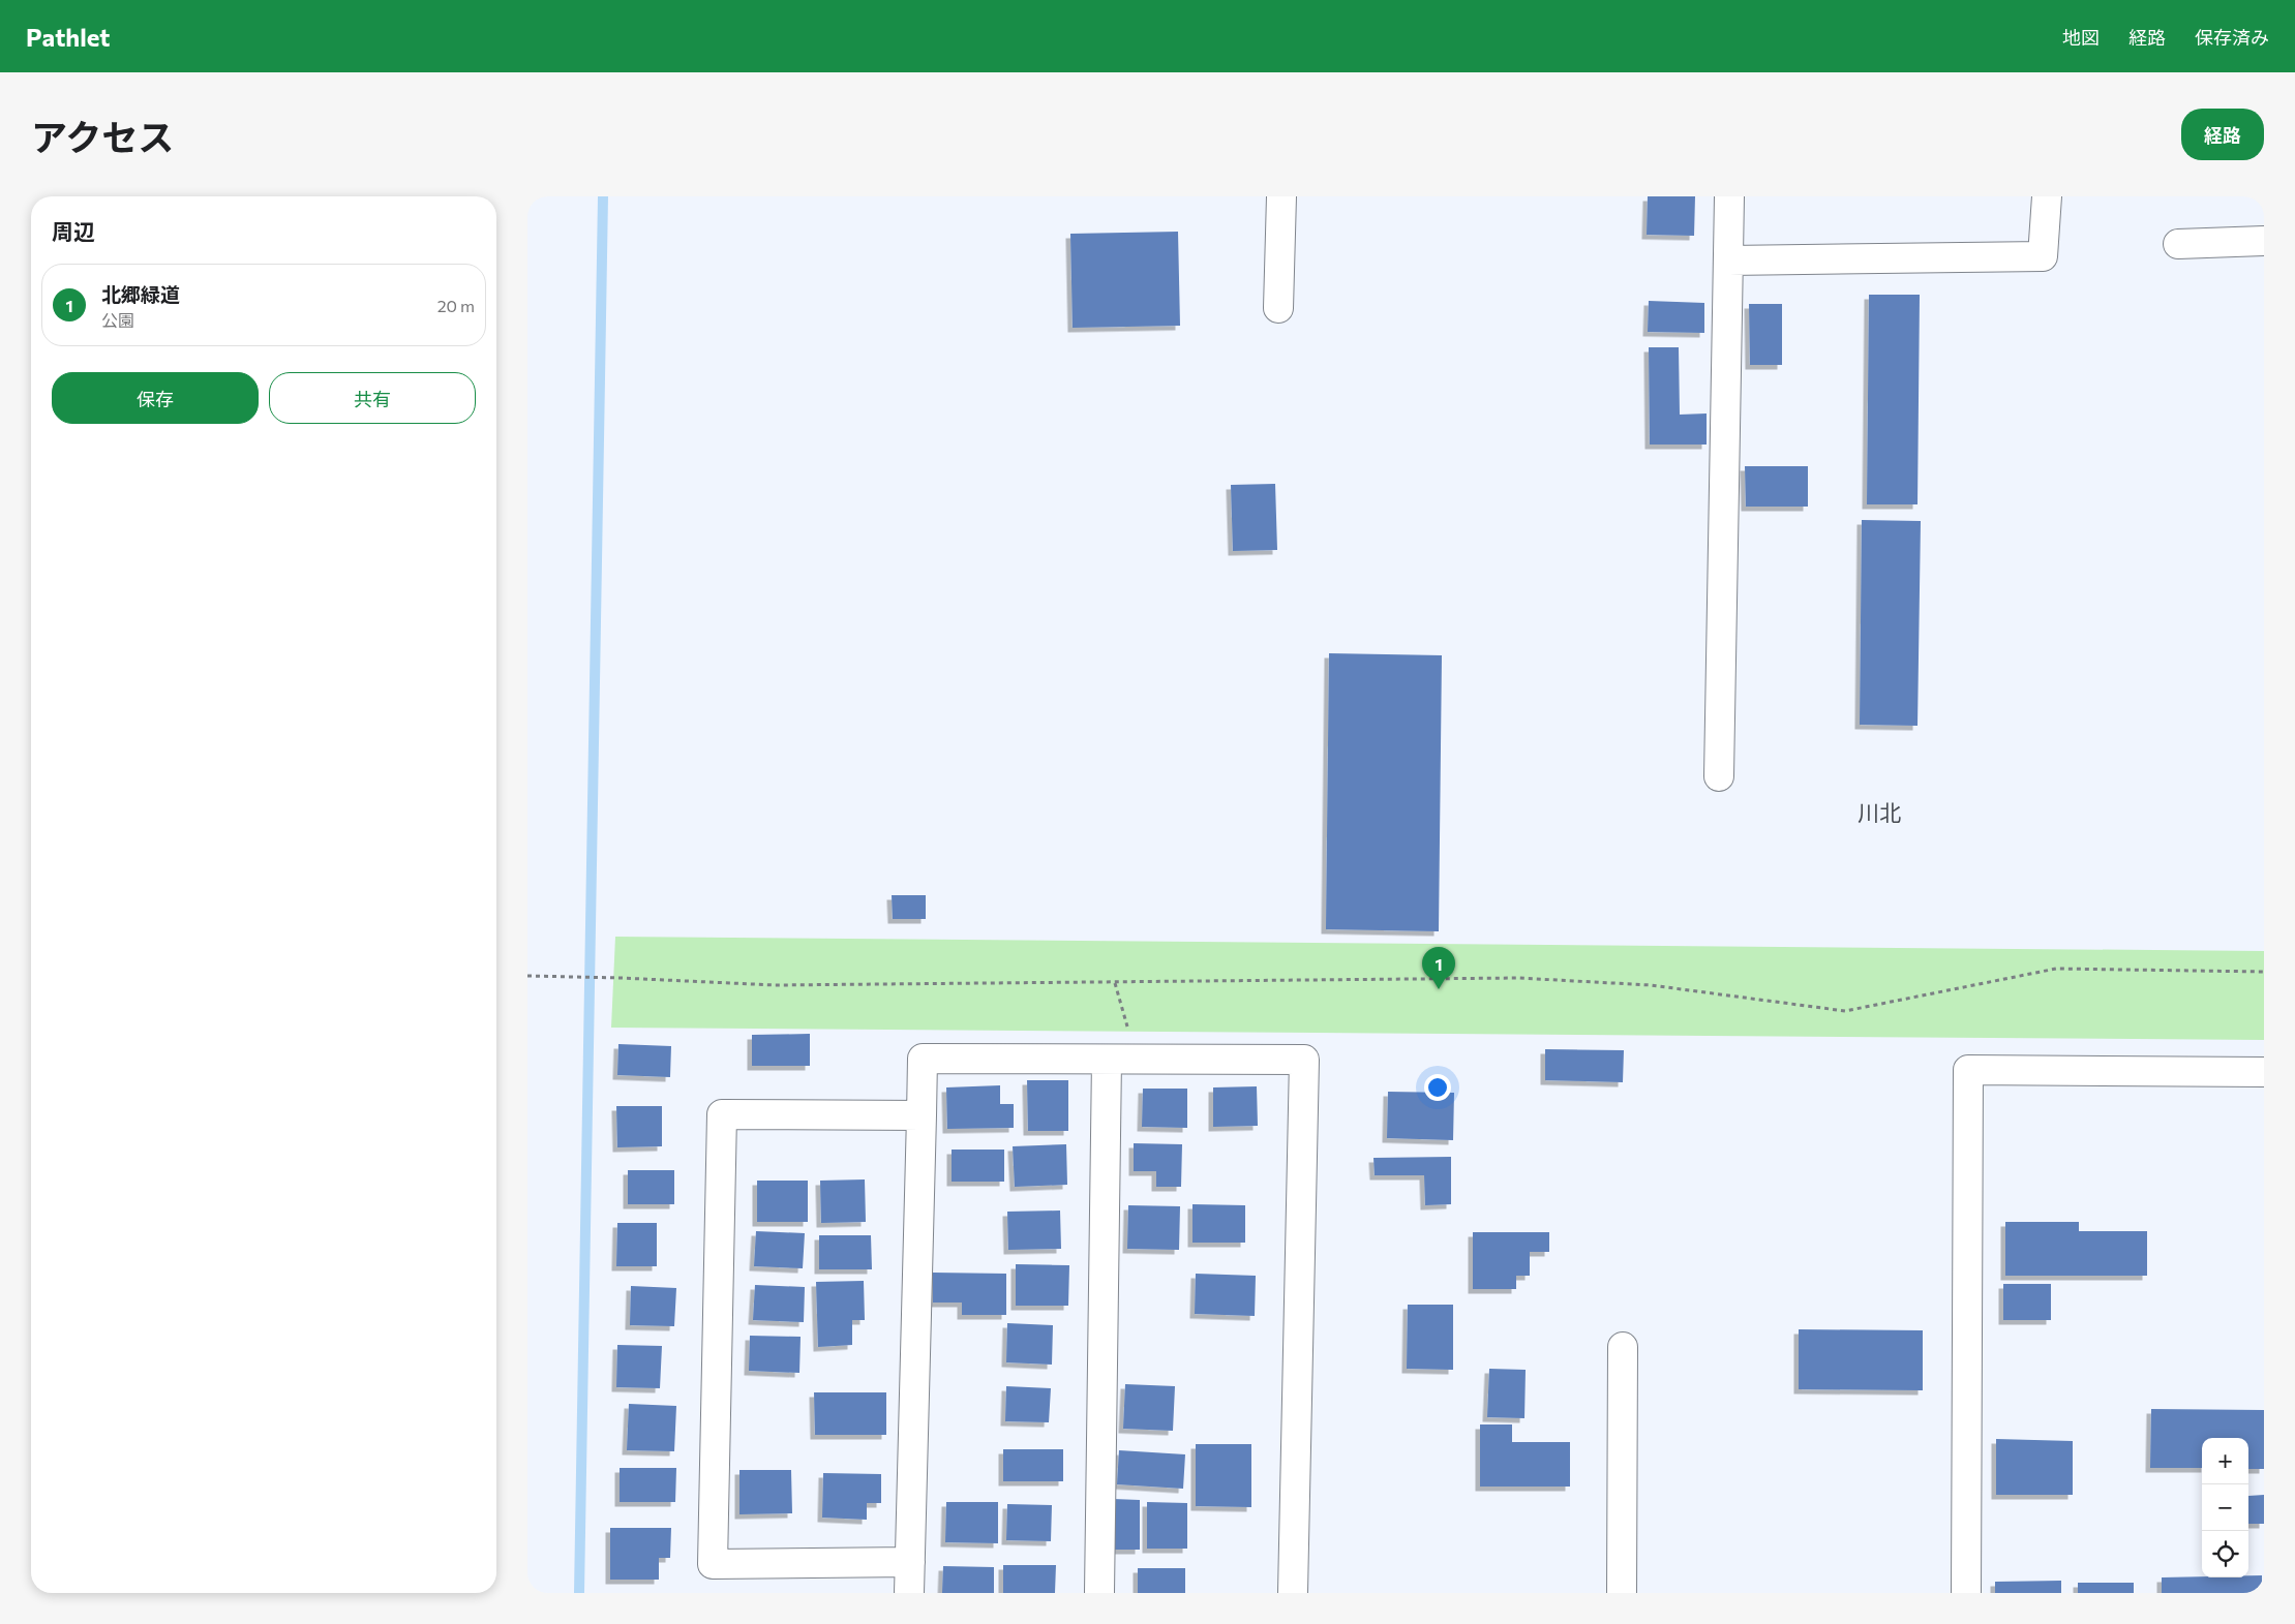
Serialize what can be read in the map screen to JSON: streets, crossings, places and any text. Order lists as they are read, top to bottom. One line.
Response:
{"districts":["川北"],"page":{"header":"Pathlet","nav":["地図","経路","保存済み"],"title":"アクセス","buttons":["経路",["保存","共有"]],"heading":"周辺","list":[{"mark":"1","name":"北郷緑道","note":"公園","value":"20 m"}],"pins":"1","map_buttons":["+","−"]}}
